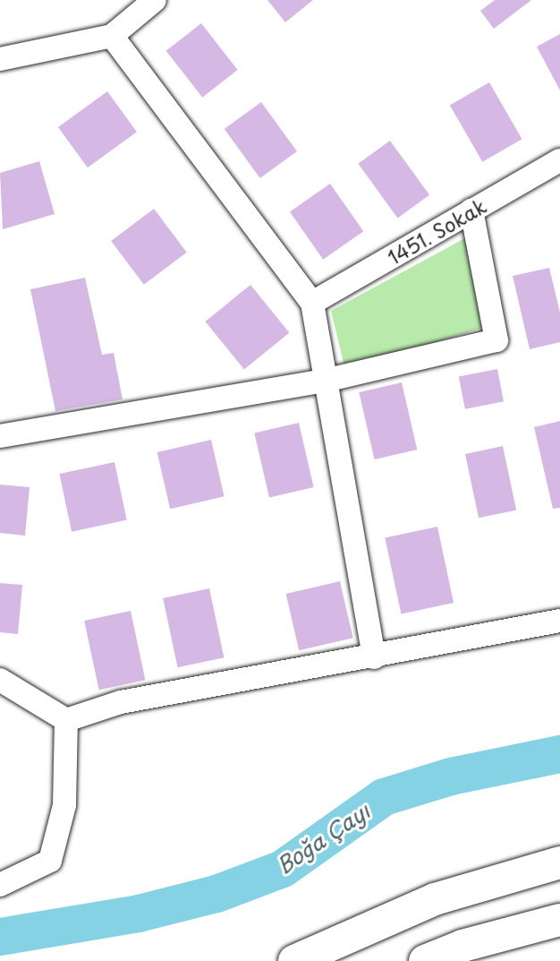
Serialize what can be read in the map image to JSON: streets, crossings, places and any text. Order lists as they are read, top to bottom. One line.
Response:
{"streets":{"street":["1451. Sokak"]},"water":["Boğa Çayı"]}
